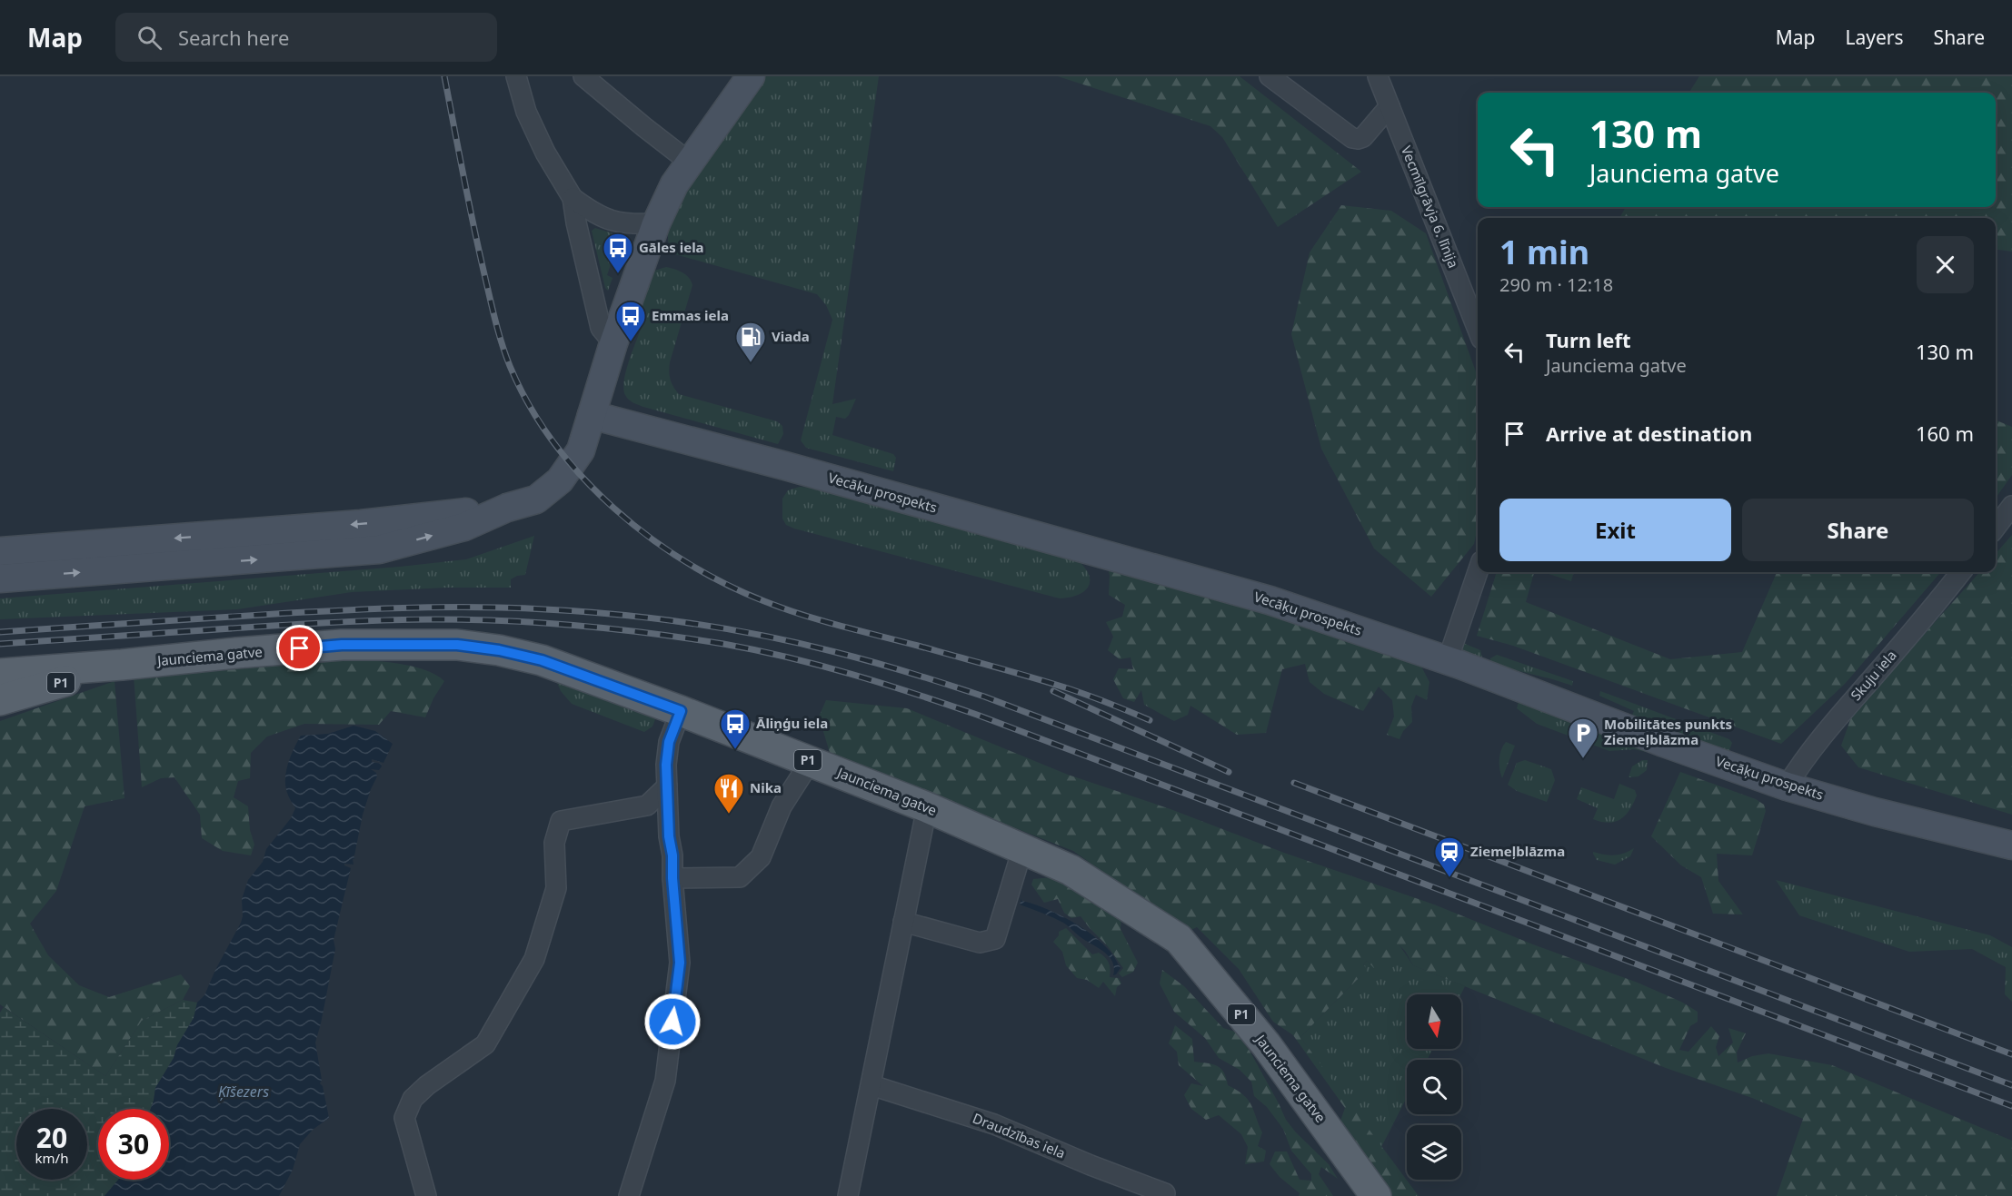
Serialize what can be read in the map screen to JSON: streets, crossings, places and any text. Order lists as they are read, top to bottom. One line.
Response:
{"streets":{"main road":["Vecāķu prospekts","Jaunciema gatve","P1"],"street":["Vecmīlgrāvja 6. līnija","Skuju iela","Draudzības iela"]},"crossings":[["Vecāķu prospekts","Skuju iela"],["Jaunciema gatve","P1"]],"water":["Ķīšezers"],"places":{"bus stop":["Gāles iela","Emmas iela","Āliņģu iela"],"fuel station":["Viada"],"parking":["Mobilitātes punkts Ziemeļblāzma"],"restaurant":["Nika"],"station":["Ziemeļblāzma"]},"north":"bottom","page":{"header":"Map","search":"Search here","nav":["Map","Layers","Share"],"turn":["130 m","Jaunciema gatve"],"heading":["1 min","290 m · 12:18"],"list":[{"name":"Turn left","note":"Jaunciema gatve","value":"130 m"},{"name":"Arrive at destination","value":"160 m"}],"buttons":["Exit","Share"],"speed":"20 km/h","limit":"30"}}
